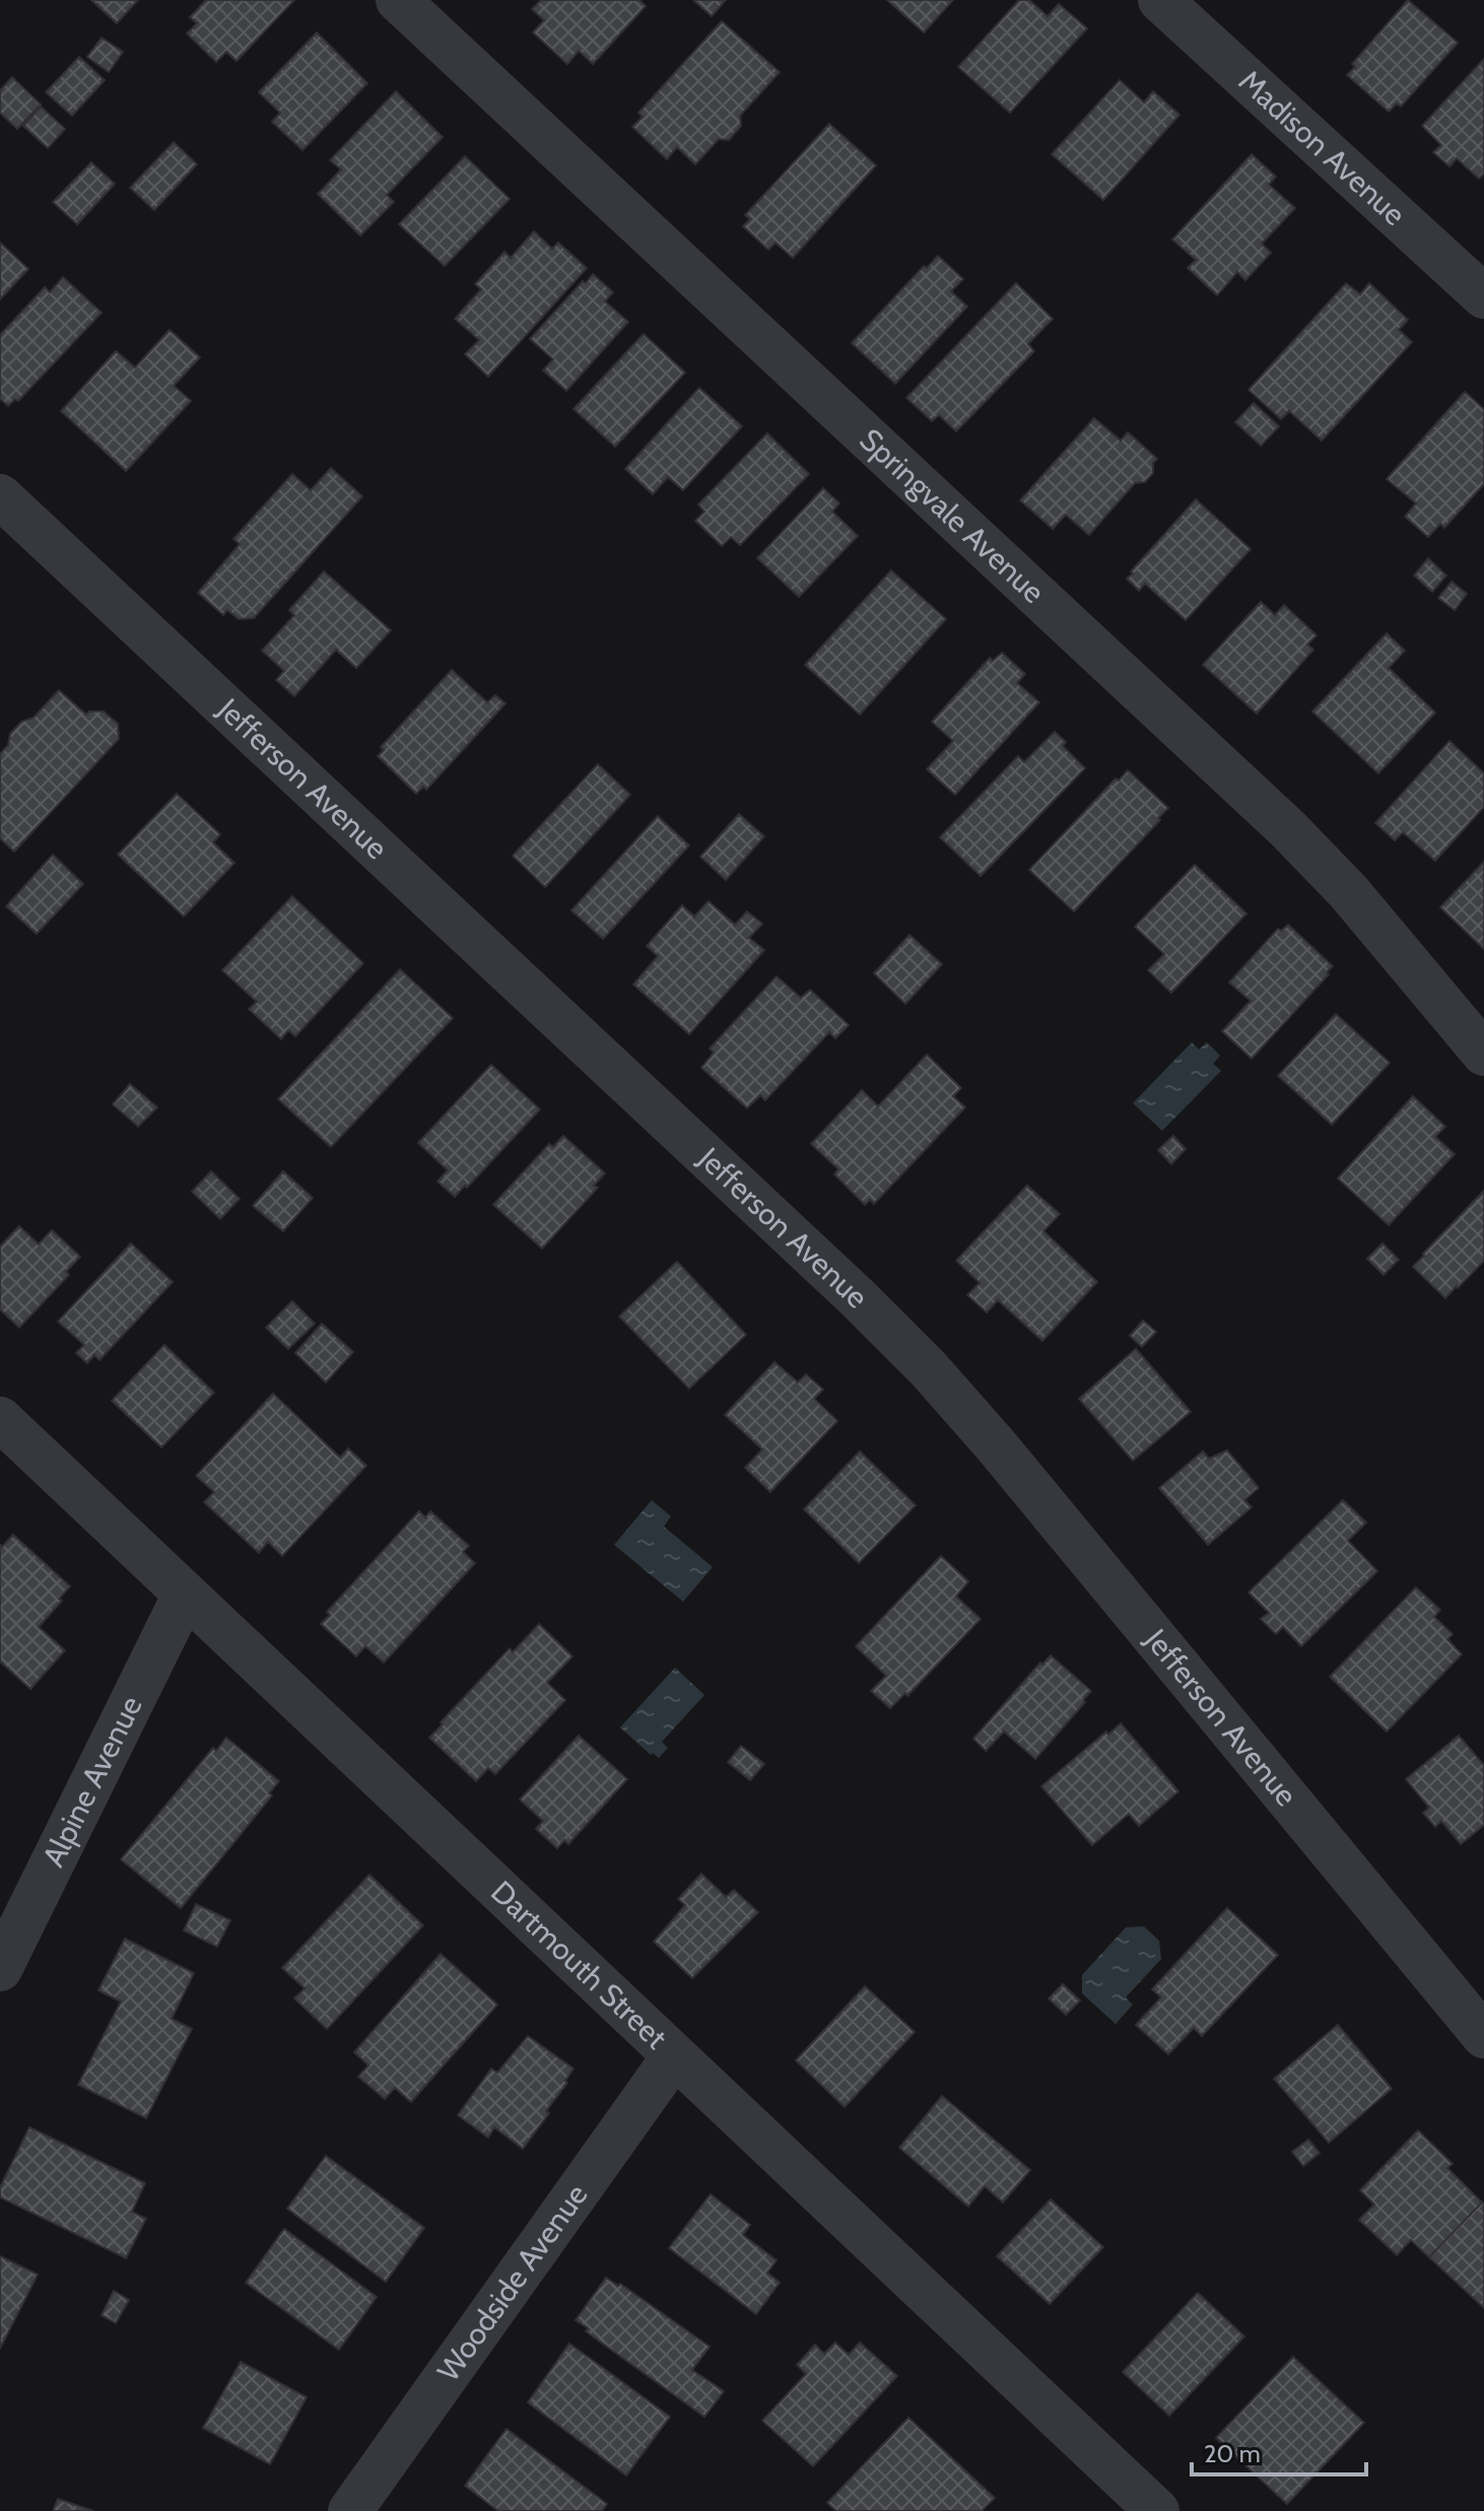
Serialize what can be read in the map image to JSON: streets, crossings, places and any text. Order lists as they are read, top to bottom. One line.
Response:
{"streets":{"street":["Madison Avenue","Springvale Avenue","Jefferson Avenue","Alpine Avenue","Dartmouth Street","Woodside Avenue"]},"crossings":[["Alpine Avenue","Dartmouth Street"],["Dartmouth Street","Woodside Avenue"]],"scale_bar":"20 m"}
